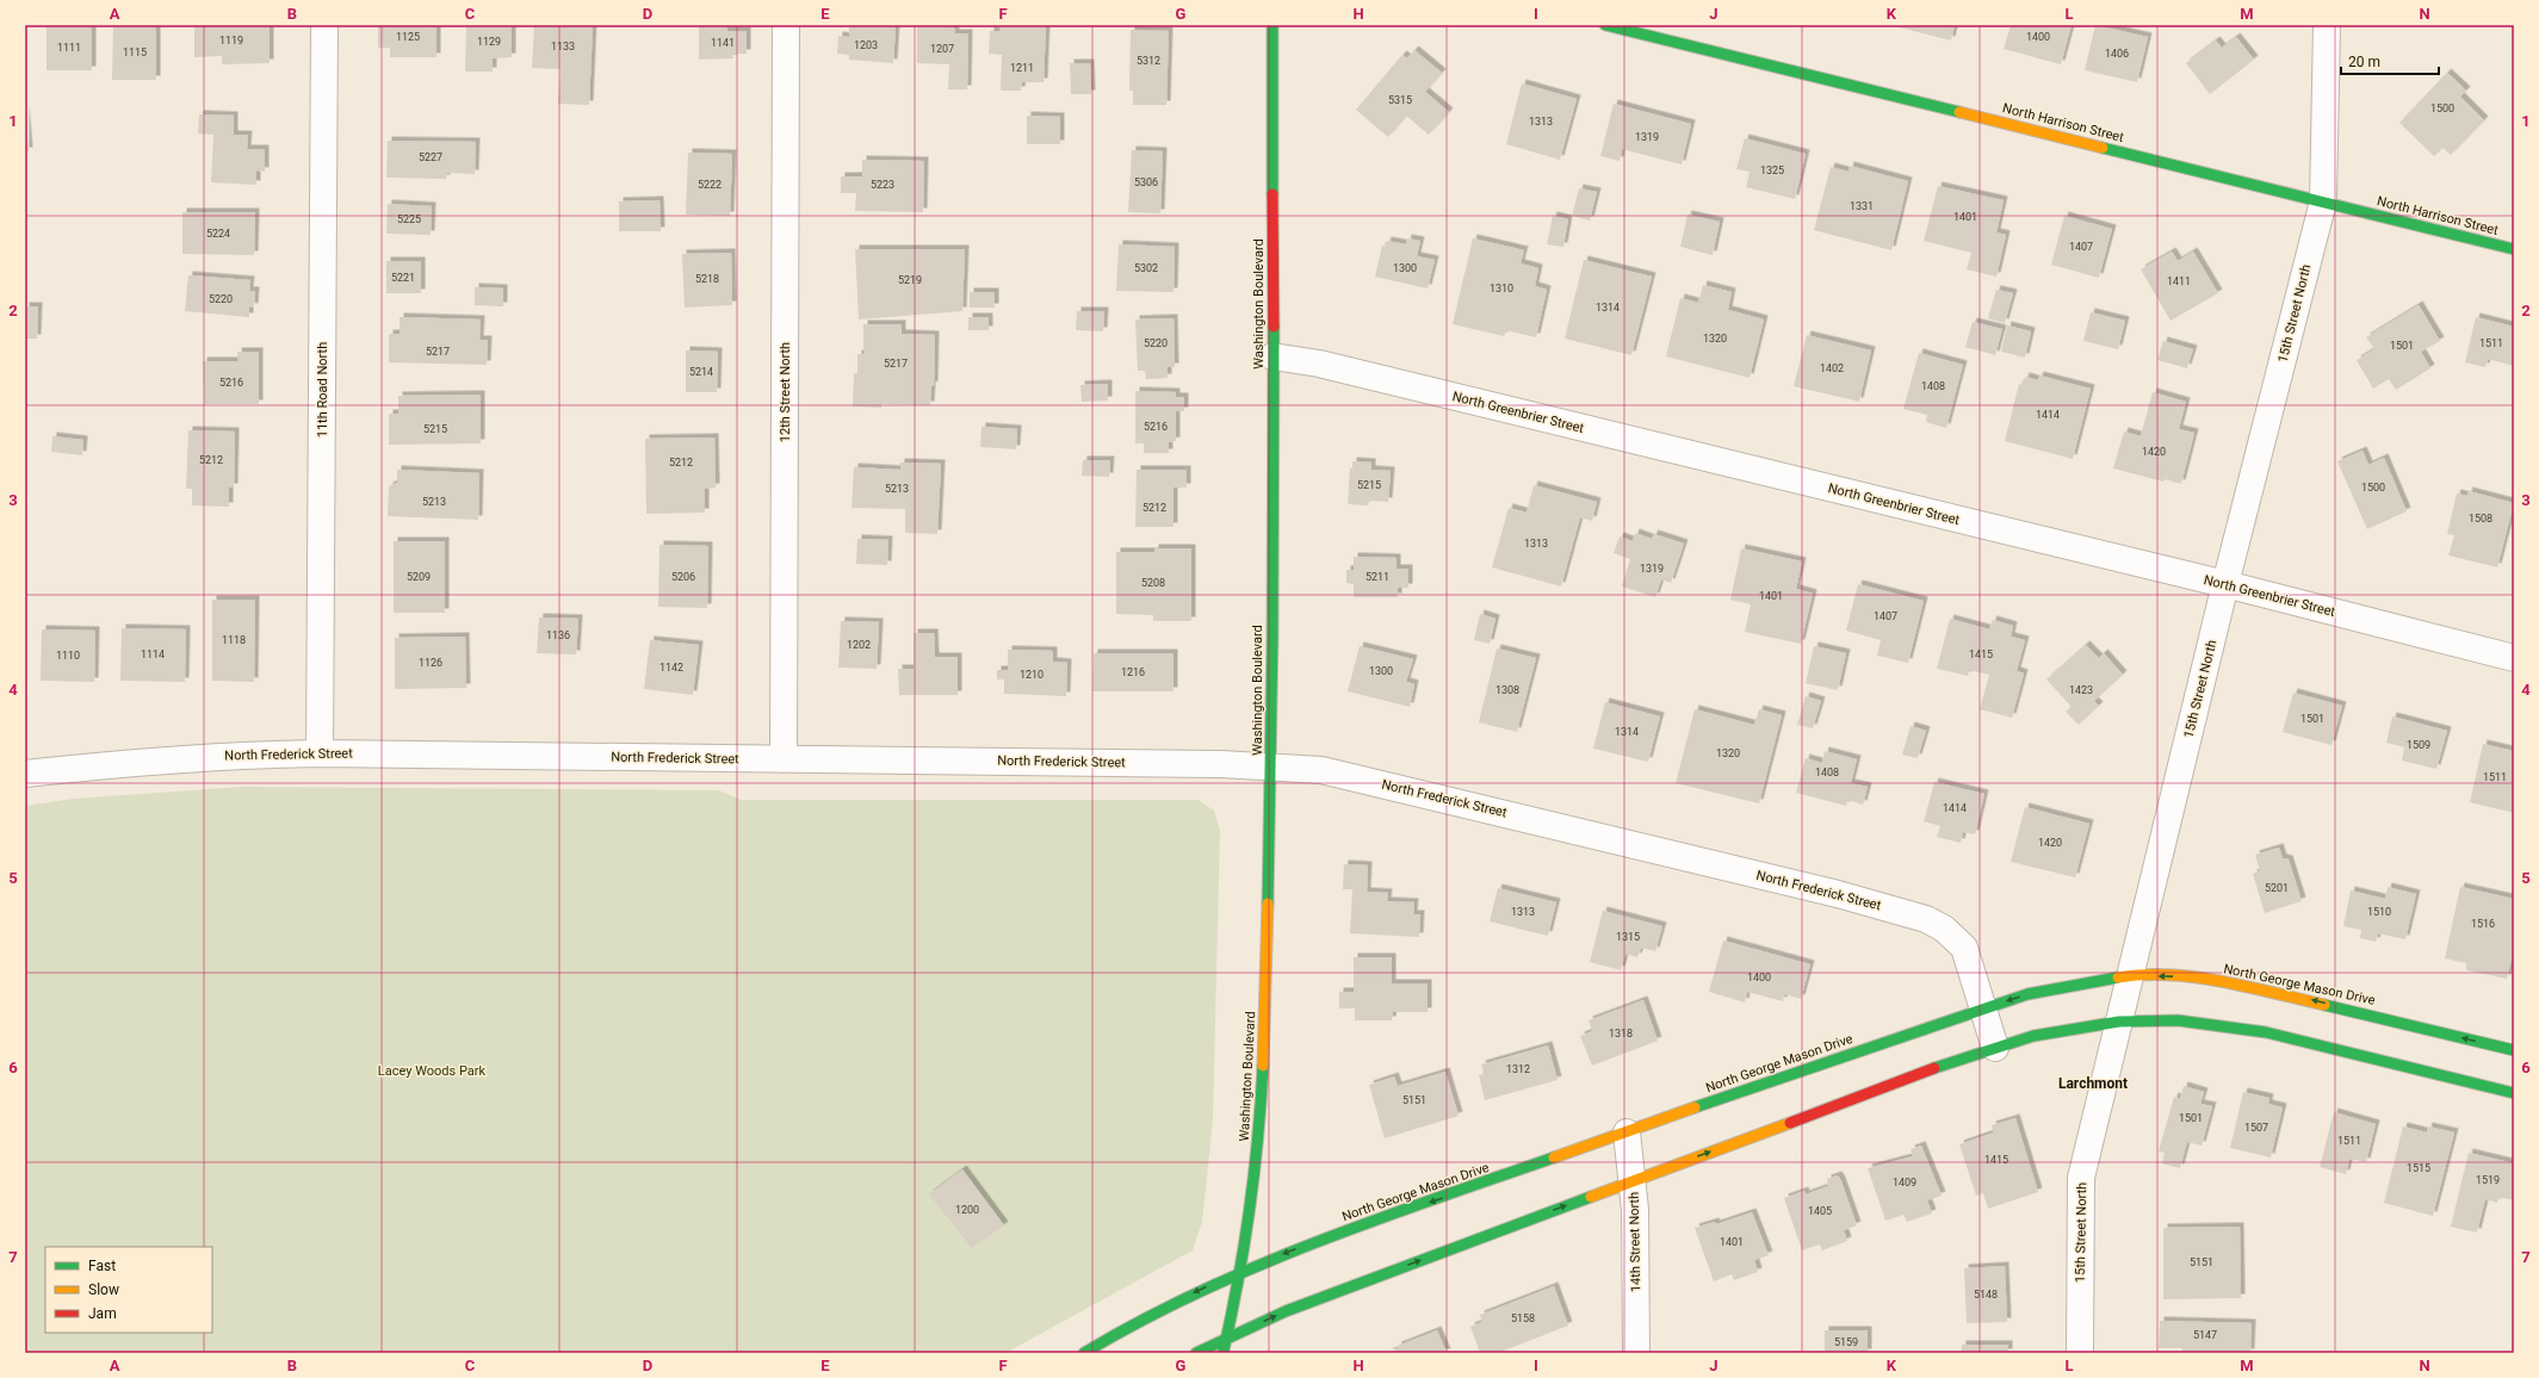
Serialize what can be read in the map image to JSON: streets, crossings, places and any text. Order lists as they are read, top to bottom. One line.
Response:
{"streets":{"main road":["North Harrison Street","Washington Boulevard","North George Mason Drive"],"street":["15th Street North","11th Road North","12th Street North","North Greenbrier Street","North Frederick Street","14th Street North"]},"crossings":[["North Harrison Street","15th Street North"],["Washington Boulevard","North Greenbrier Street"],["Washington Boulevard","North Frederick Street"],["Washington Boulevard","North George Mason Drive"],["15th Street North","North Greenbrier Street"],["15th Street North","North George Mason Drive"],["11th Road North","North Frederick Street"],["12th Street North","North Frederick Street"],["North Frederick Street","North George Mason Drive"],["North George Mason Drive","14th Street North"]],"districts":["Larchmont"],"parks":["Lacey Woods Park"],"house_numbers":["1125","1400","1119","1129","1141","1203","1133","1111","1207","1115","1406","5312","1211","5315","1500","1313","1319","5227","1325","5306","5222","5223","1331","1401","5225","5224","1407","5302","1300","5221","5218","5219","1411","1310","5220","1314","1320","5220","1511","1501","5217","5217","1402","5214","5216","1408","1414","5216","5215","1420","5212","5212","5215","1500","5213","5213","5212","1508","1313","1319","5209","5206","5211","5208","1401","1407","1136","1118","1202","1114","1415","1110","1126","1142","1300","1216","1210","1308","1423","1501","1314","1509","1320","1408","1511","1414","1420","5201","1313","1510","1516","1315","1400","1318","1312","5151","1501","1507","1511","1415","1515","1519","1409","1200","1405","1401","5151","5148","5158","5147","5159"],"legend":["Fast","Slow","Jam"],"scale_bar":"20 m","grid":{"columns":["A","B","C","D","E","F","G","H","I","J","K","L","M","N"],"rows":["1","2","3","4","5","6","7"]}}
